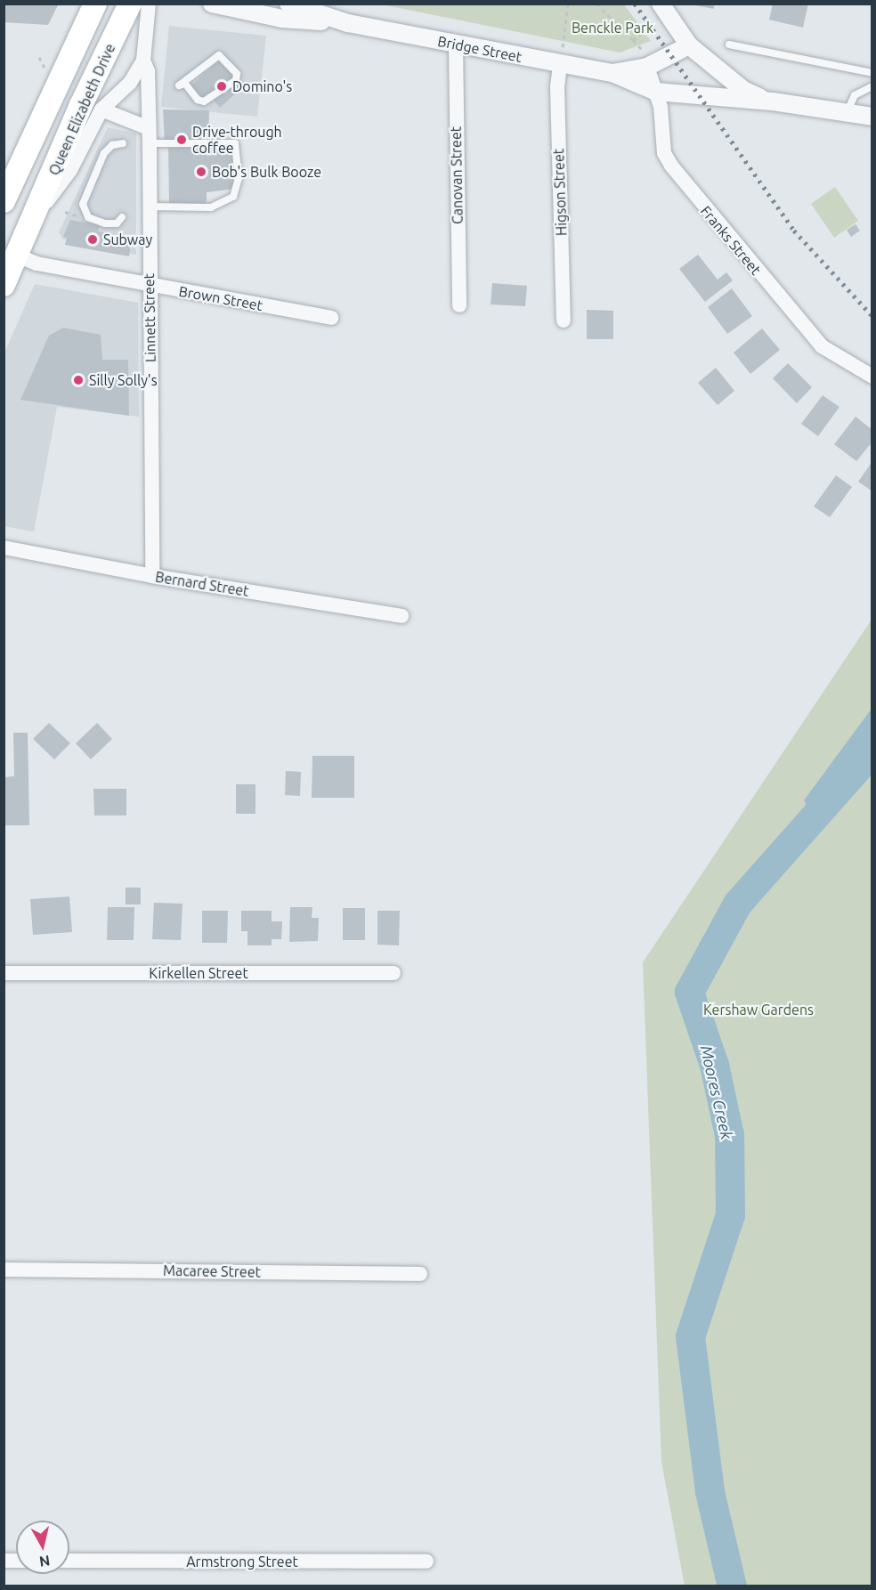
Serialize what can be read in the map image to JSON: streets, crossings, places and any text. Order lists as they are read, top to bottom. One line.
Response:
{"streets":{"main road":["Queen Elizabeth Drive"],"street":["Bridge Street","Canovan Street","Higson Street","Franks Street","Brown Street","Linnett Street","Bernard Street","Kirkellen Street","Macaree Street","Armstrong Street"]},"crossings":[["Bridge Street","Canovan Street"],["Bridge Street","Higson Street"],["Bridge Street","Franks Street"],["Queen Elizabeth Drive","Brown Street"],["Queen Elizabeth Drive","Linnett Street"],["Brown Street","Linnett Street"],["Linnett Street","Bernard Street"]],"water":["Moores Creek"],"parks":["Benckle Park","Kershaw Gardens"],"places":["Domino's","Drive-through coffee","Bob's Bulk Booze","Subway","Silly Solly's"],"north":"bottom"}
